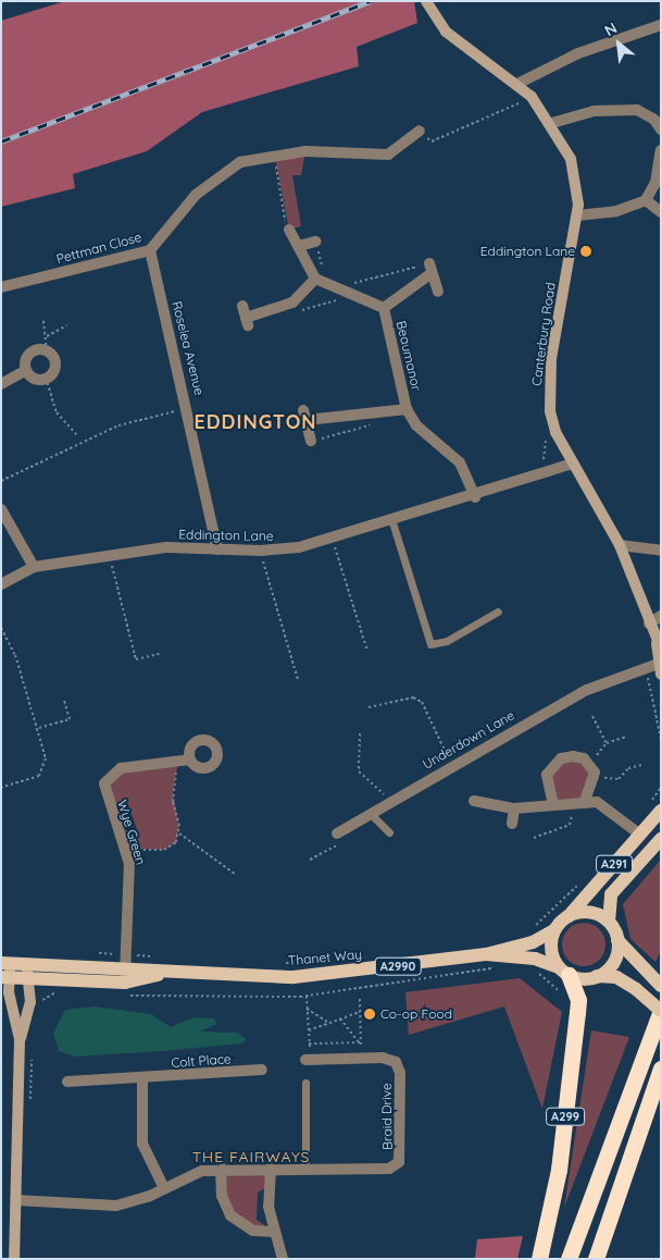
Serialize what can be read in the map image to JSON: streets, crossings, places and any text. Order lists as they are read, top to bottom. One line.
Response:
{"streets":{"highway":["A299"],"main road":["Canterbury Road","A291","Thanet Way","A2990"],"street":["Pettman Close","Roselea Avenue","Beaumanor","Eddington Lane","Underdown Lane","Wye Green","Colt Place","Braid Drive"]},"crossings":[["Pettman Close","Roselea Avenue"],["Canterbury Road","Eddington Lane"],["Canterbury Road","Underdown Lane"],["Roselea Avenue","Eddington Lane"],["Beaumanor","Eddington Lane"],["Wye Green","Thanet Way"],["A291","Thanet Way"],["A291","A299"],["Thanet Way","A299"]],"districts":["EDDINGTON","THE FAIRWAYS"],"places":["Eddington Lane","Co-op Food"],"north":"top left"}
